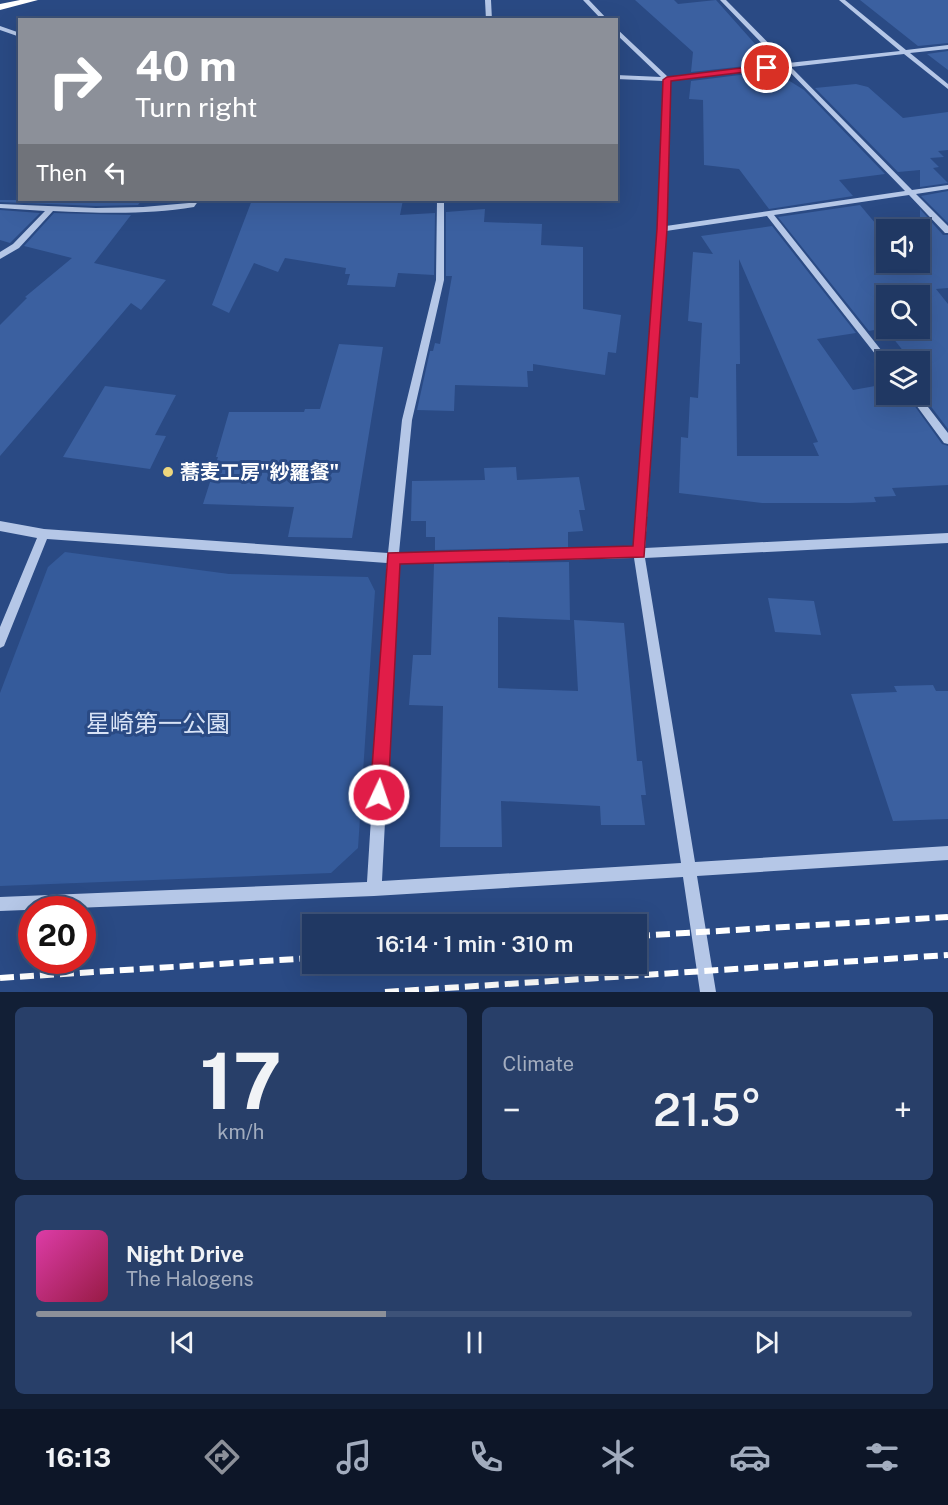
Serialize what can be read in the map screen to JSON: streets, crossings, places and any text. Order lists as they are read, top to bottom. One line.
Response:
{"parks":["星崎第一公園"],"places":["蕎麦工房\"紗羅餐\""],"page":{"turn":["40 m","Turn right"],"then":"Then","limit":"20","trip":"16:14 · 1 min · 310 m","tile":[["17","km/h"],"Climate"],"heat":["−","21.5°","+"],"song":["Night Drive","The Halogens"],"tabs":"16:13"}}
